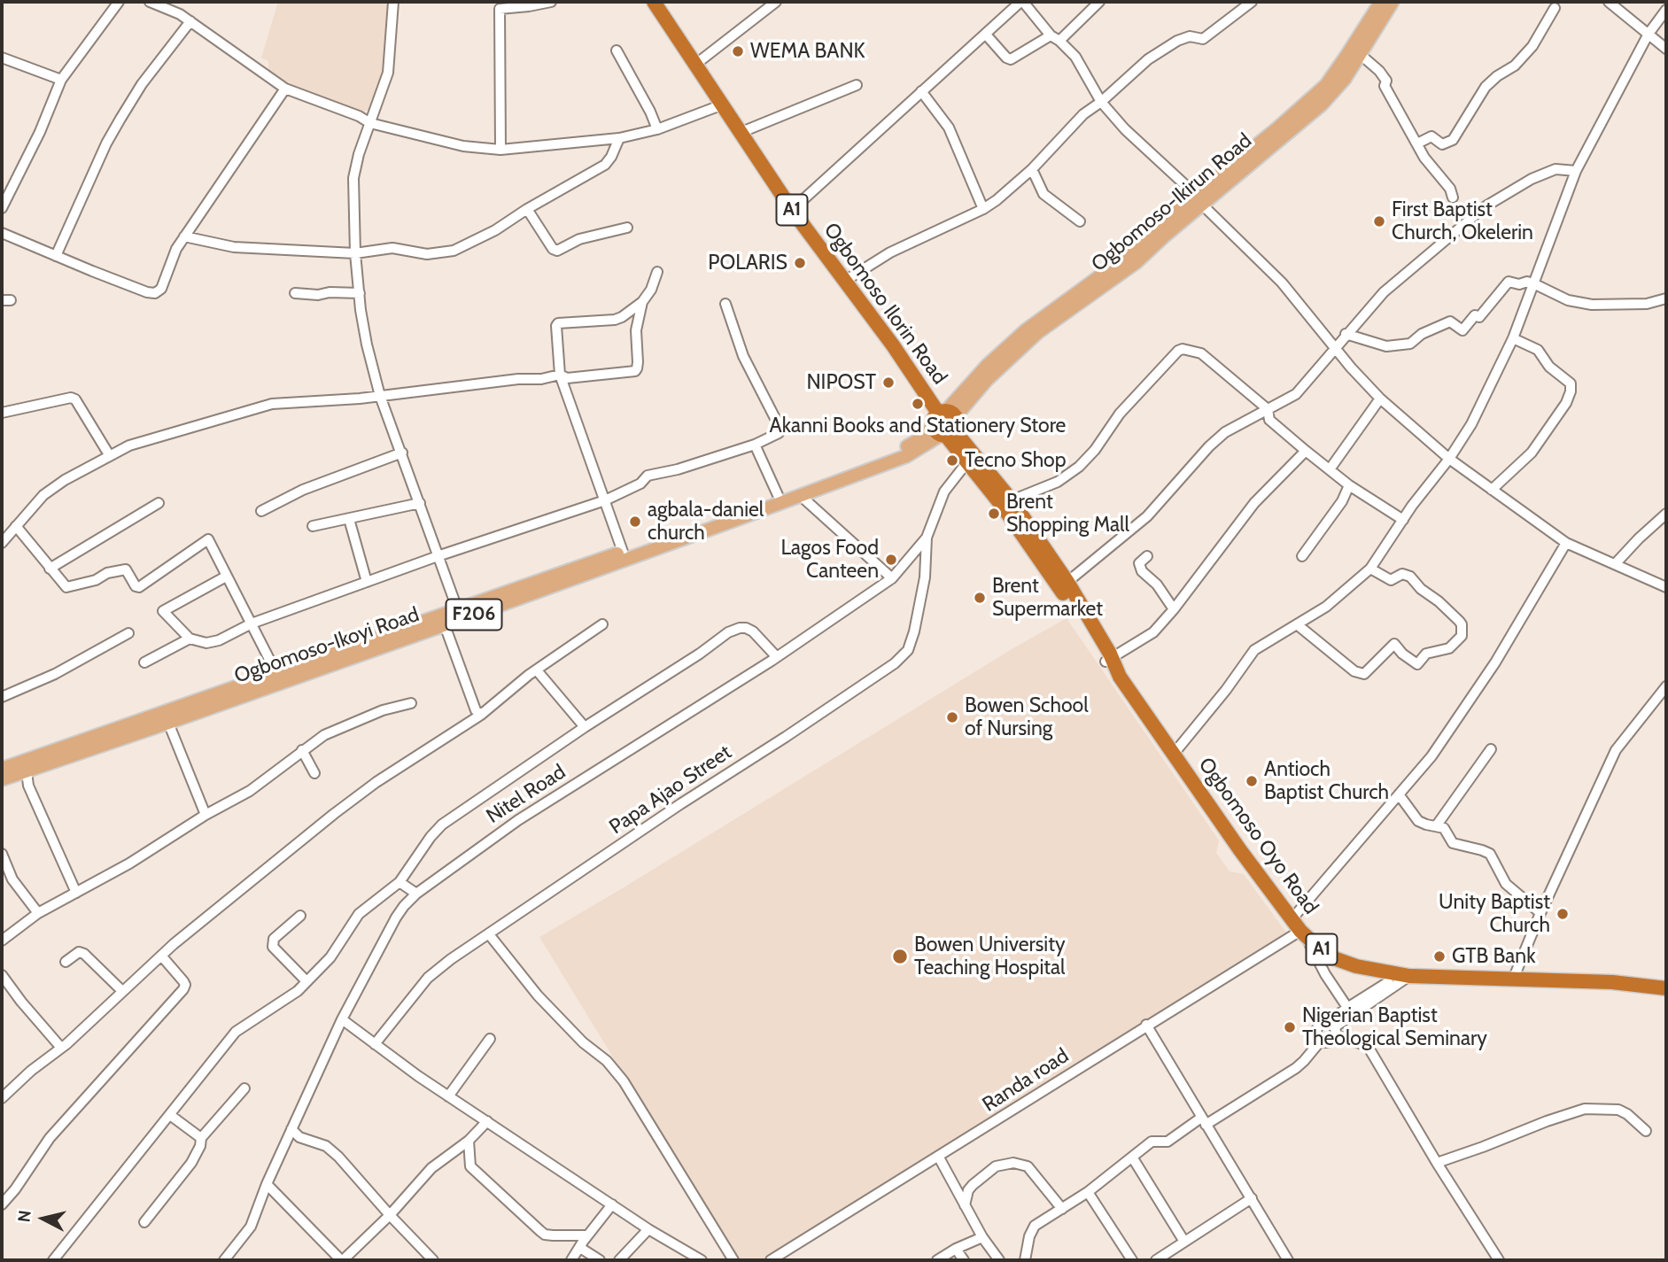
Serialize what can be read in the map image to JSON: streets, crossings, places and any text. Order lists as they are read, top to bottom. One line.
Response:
{"streets":{"highway":["A1","Ogbomoso Ilorin Road","Ogbomoso Oyo Road"],"main road":["Ogbomoso-Ikirun Road","F206","Ogbomoso-Ikoyi Road"],"street":["Papa Ajao Street","Nitel Road","Randa road"]},"crossings":[["Ogbomoso-Ikirun Road","Ogbomoso Ilorin Road"],["Ogbomoso-Ikirun Road","Ogbomoso-Ikoyi Road"],["Ogbomoso-Ikirun Road","Ogbomoso Oyo Road"],["Ogbomoso Ilorin Road","Ogbomoso-Ikoyi Road"],["Ogbomoso Ilorin Road","Ogbomoso Oyo Road"],["Ogbomoso-Ikoyi Road","Ogbomoso Oyo Road"],["Papa Ajao Street","Nitel Road"],["Nitel Road","Ogbomoso Oyo Road"],["Ogbomoso Oyo Road","Randa road"]],"places":["WEMA BANK","First Baptist Church, Okelerin","POLARIS","NIPOST","Akanni Books and Stationery Store","Tecno Shop","Brent Shopping Mall","agbala-daniel church","Lagos Food Canteen","Brent Supermarket","Bowen School of Nursing","Antioch Baptist Church","Unity Baptist Church","Bowen University Teaching Hospital","GTB Bank","Nigerian Baptist Theological Seminary"],"north":"left"}
